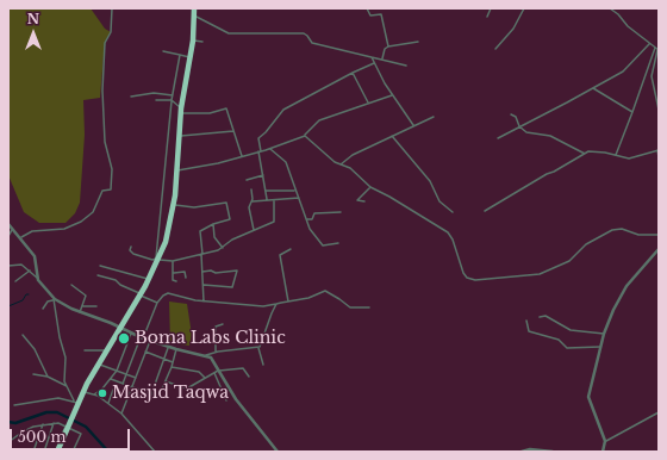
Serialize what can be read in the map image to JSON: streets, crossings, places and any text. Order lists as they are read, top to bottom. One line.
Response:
{"places":["Boma Labs Clinic","Masjid Taqwa"],"scale_bar":"500 m","north":"top"}
